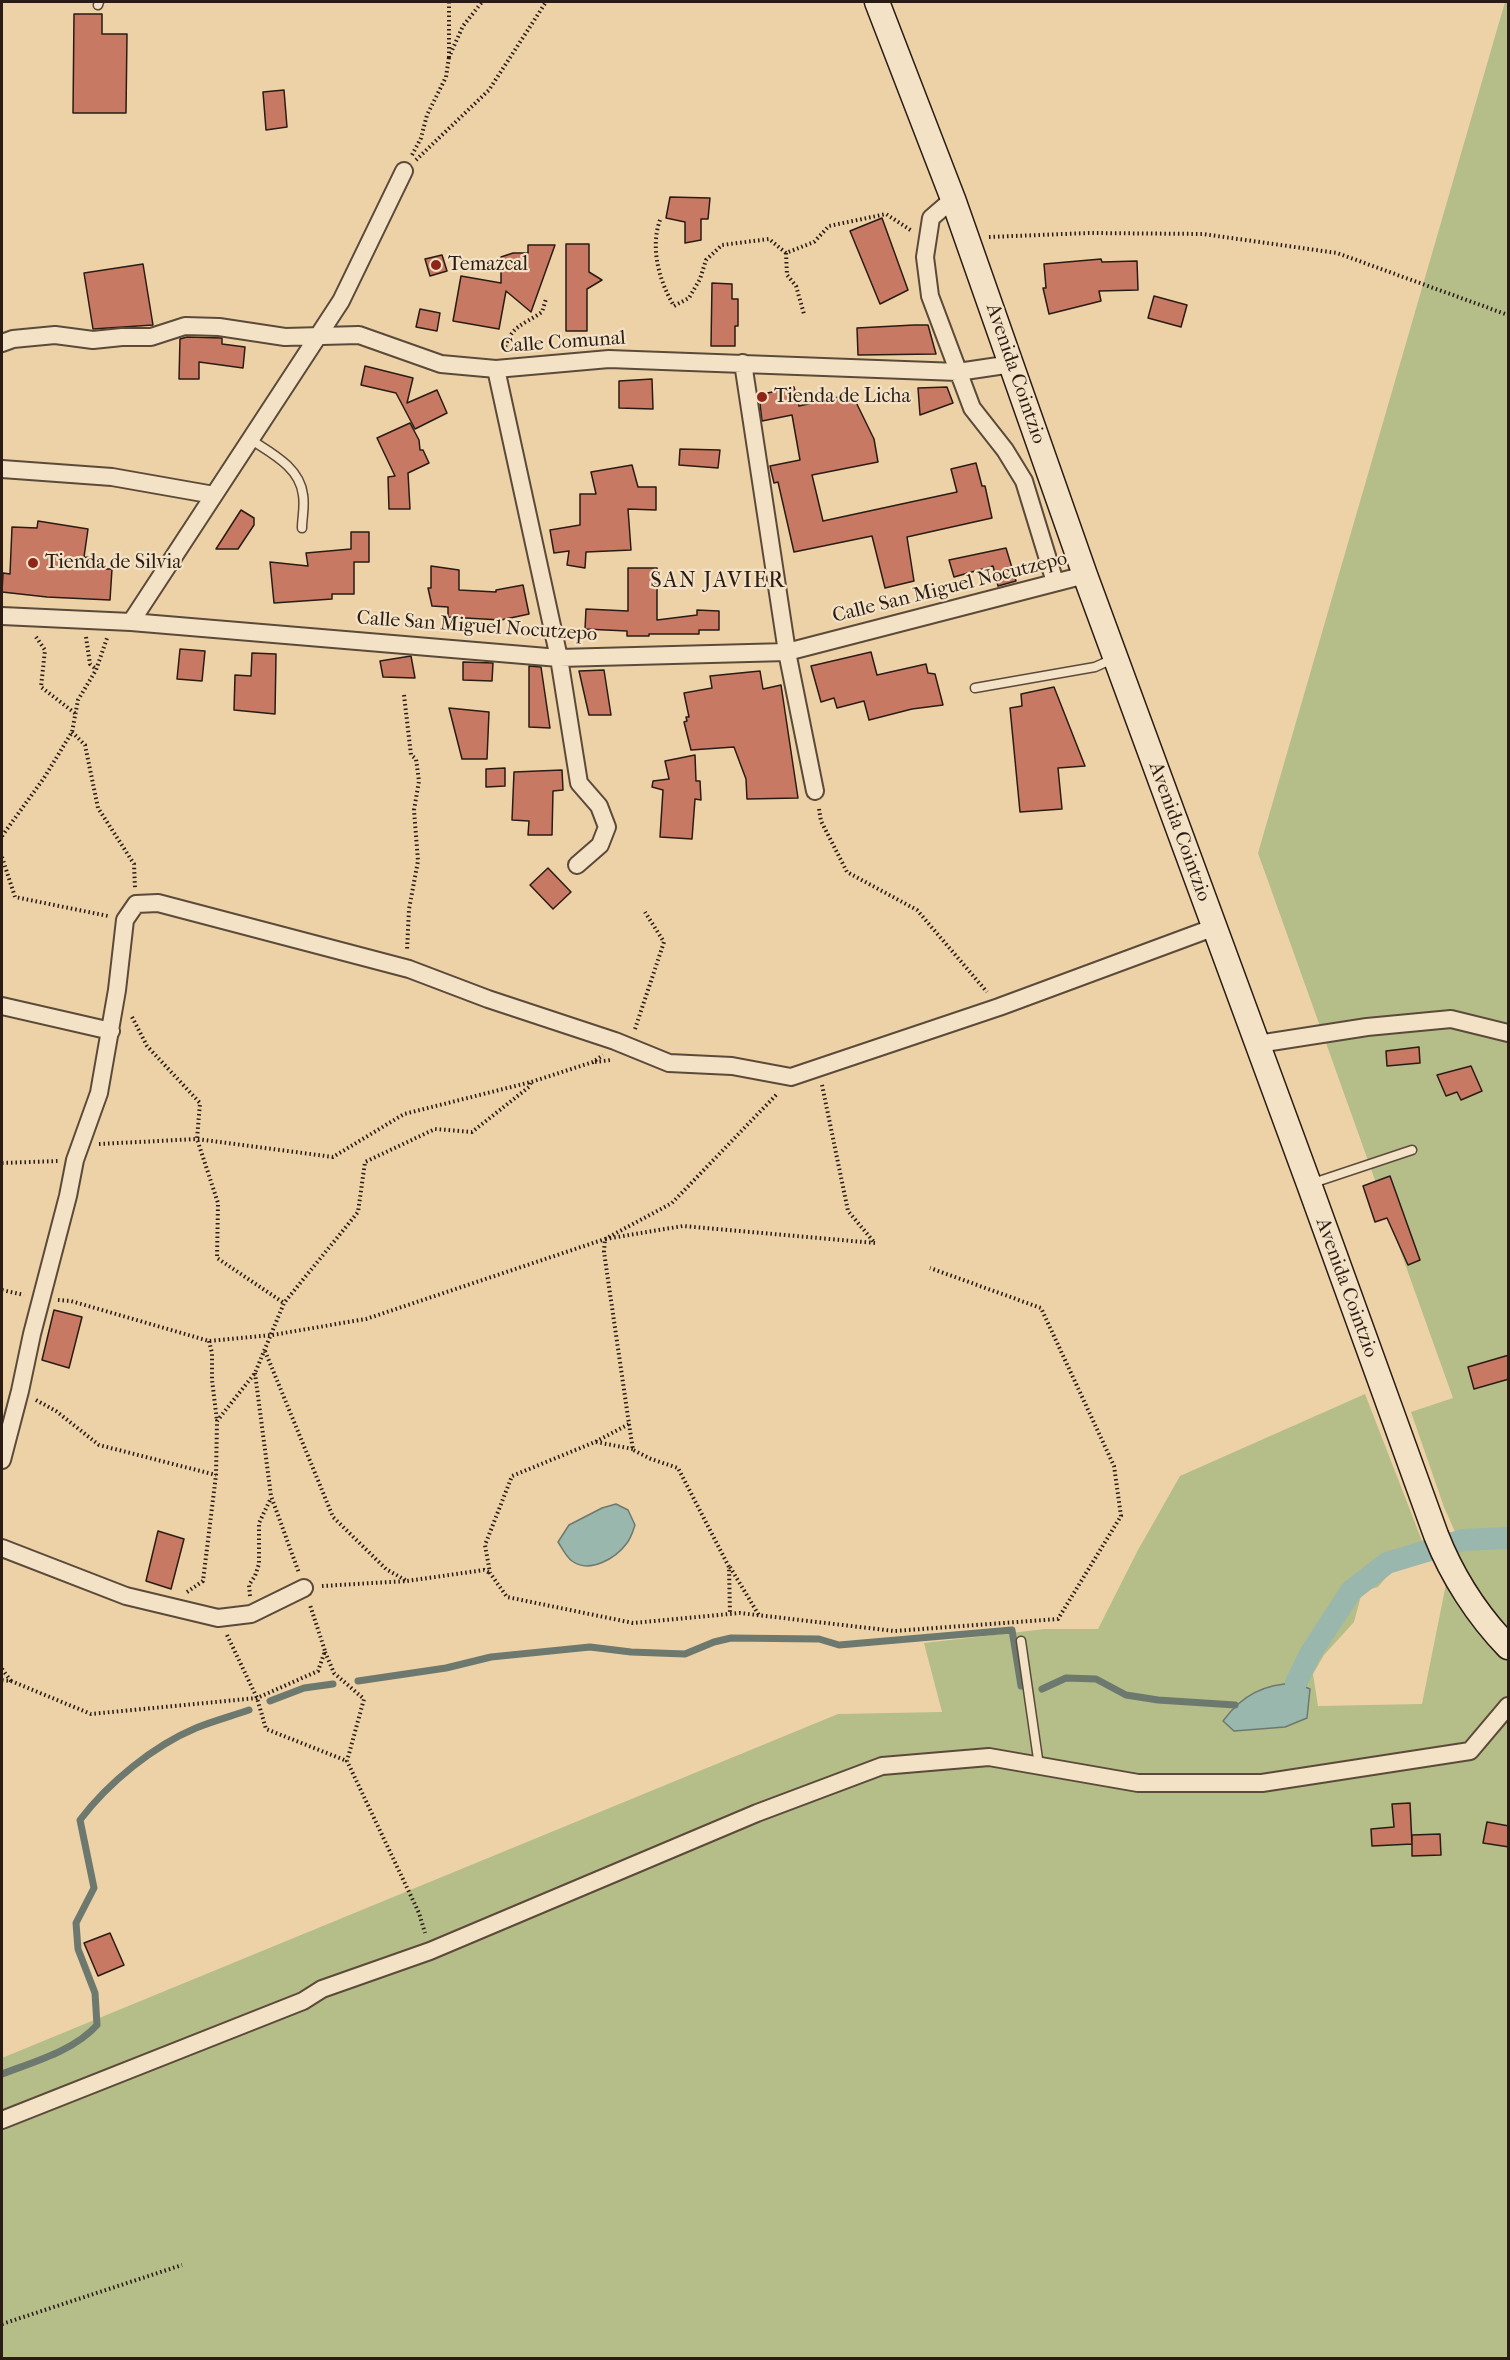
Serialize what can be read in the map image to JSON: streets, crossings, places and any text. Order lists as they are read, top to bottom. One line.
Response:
{"streets":{"main road":["Avenida Cointzio"],"street":["Calle Comunal","Calle San Miguel Nocutzepo"]},"crossings":[["Calle Comunal","Avenida Cointzio"],["Avenida Cointzio","Calle San Miguel Nocutzepo"]],"districts":["SAN JAVIER"],"places":["Temazcal","Tienda de Licha","Tienda de Silvia"]}
